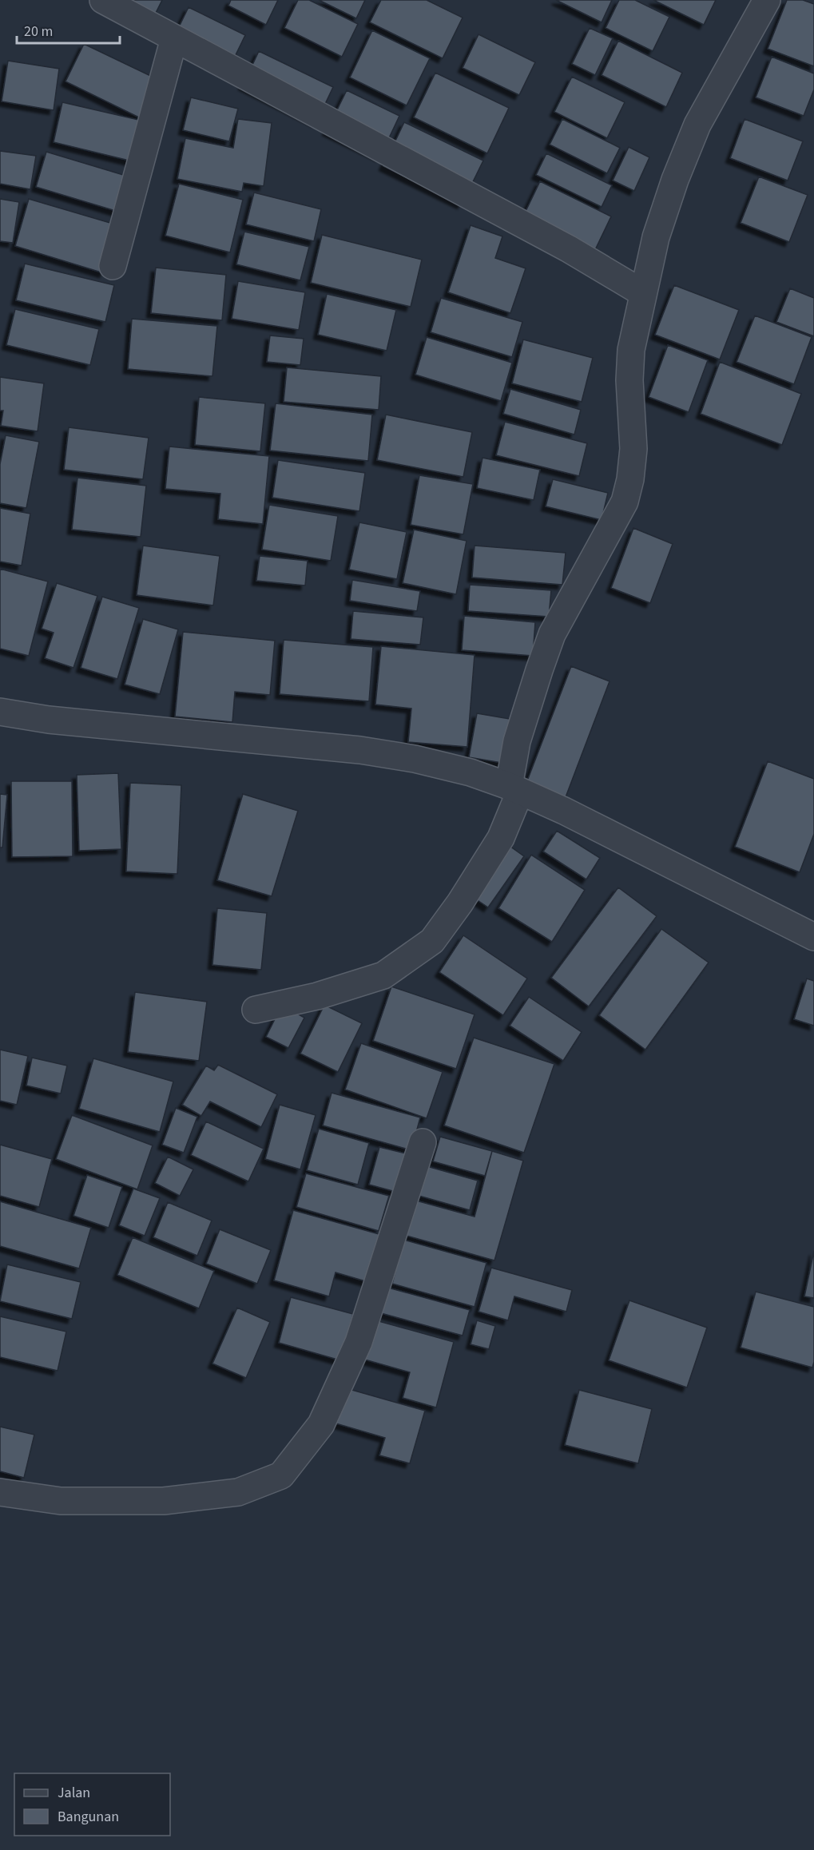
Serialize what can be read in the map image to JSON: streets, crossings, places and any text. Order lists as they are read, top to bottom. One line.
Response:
{"legend":["Jalan","Bangunan"],"scale_bar":"20 m"}
